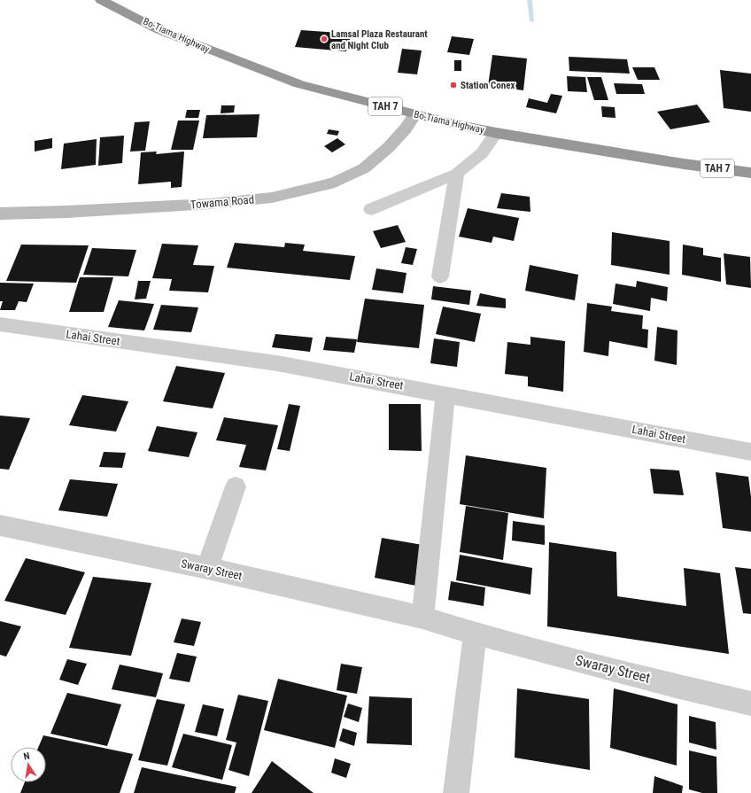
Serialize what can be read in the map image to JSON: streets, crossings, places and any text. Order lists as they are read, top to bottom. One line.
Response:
{"streets":{"highway":["Bo-Tiama Highway","TAH 7"],"main road":["Towama Road"],"street":["Lahai Street","Swaray Street"]},"crossings":[["Bo-Tiama Highway","Towama Road"]],"places":["Lamsal Plaza Restaurant and Night Club","Station Conex"],"north":"top"}
